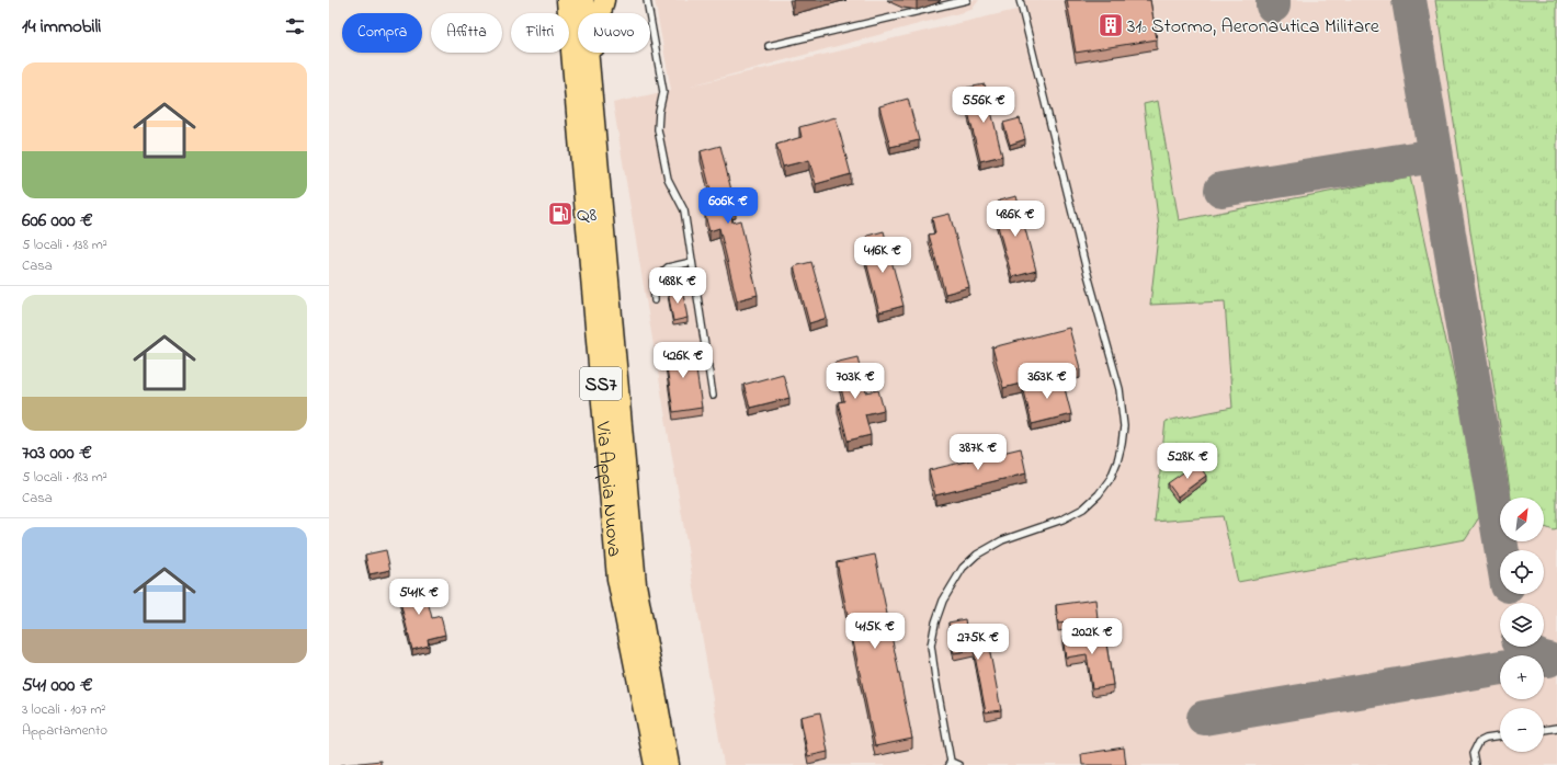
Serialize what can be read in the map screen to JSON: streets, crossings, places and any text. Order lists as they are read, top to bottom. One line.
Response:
{"streets":{"main road":["SS7","Via Appia Nuova"]},"places":{"building":["31º Stormo, Aeronautica Militare"],"fuel station":["Q8"]},"north":"top right","page":{"heading":"14 immobili","chip":["Compra","Affitta","Filtri","Nuovo"],"list":[{"name":"606 000 €","note":"5 locali · 138 m² · Casa"},{"name":"703 000 €","note":"5 locali · 183 m² · Casa"},{"name":"541 000 €","note":"3 locali · 107 m² · Appartamento"}],"price":["556K €","606K €","486K €","416K €","488K €","426K €","703K €","363K €","387K €","528K €","541K €","415K €","202K €","275K €"],"map_buttons":["+","−"]}}
